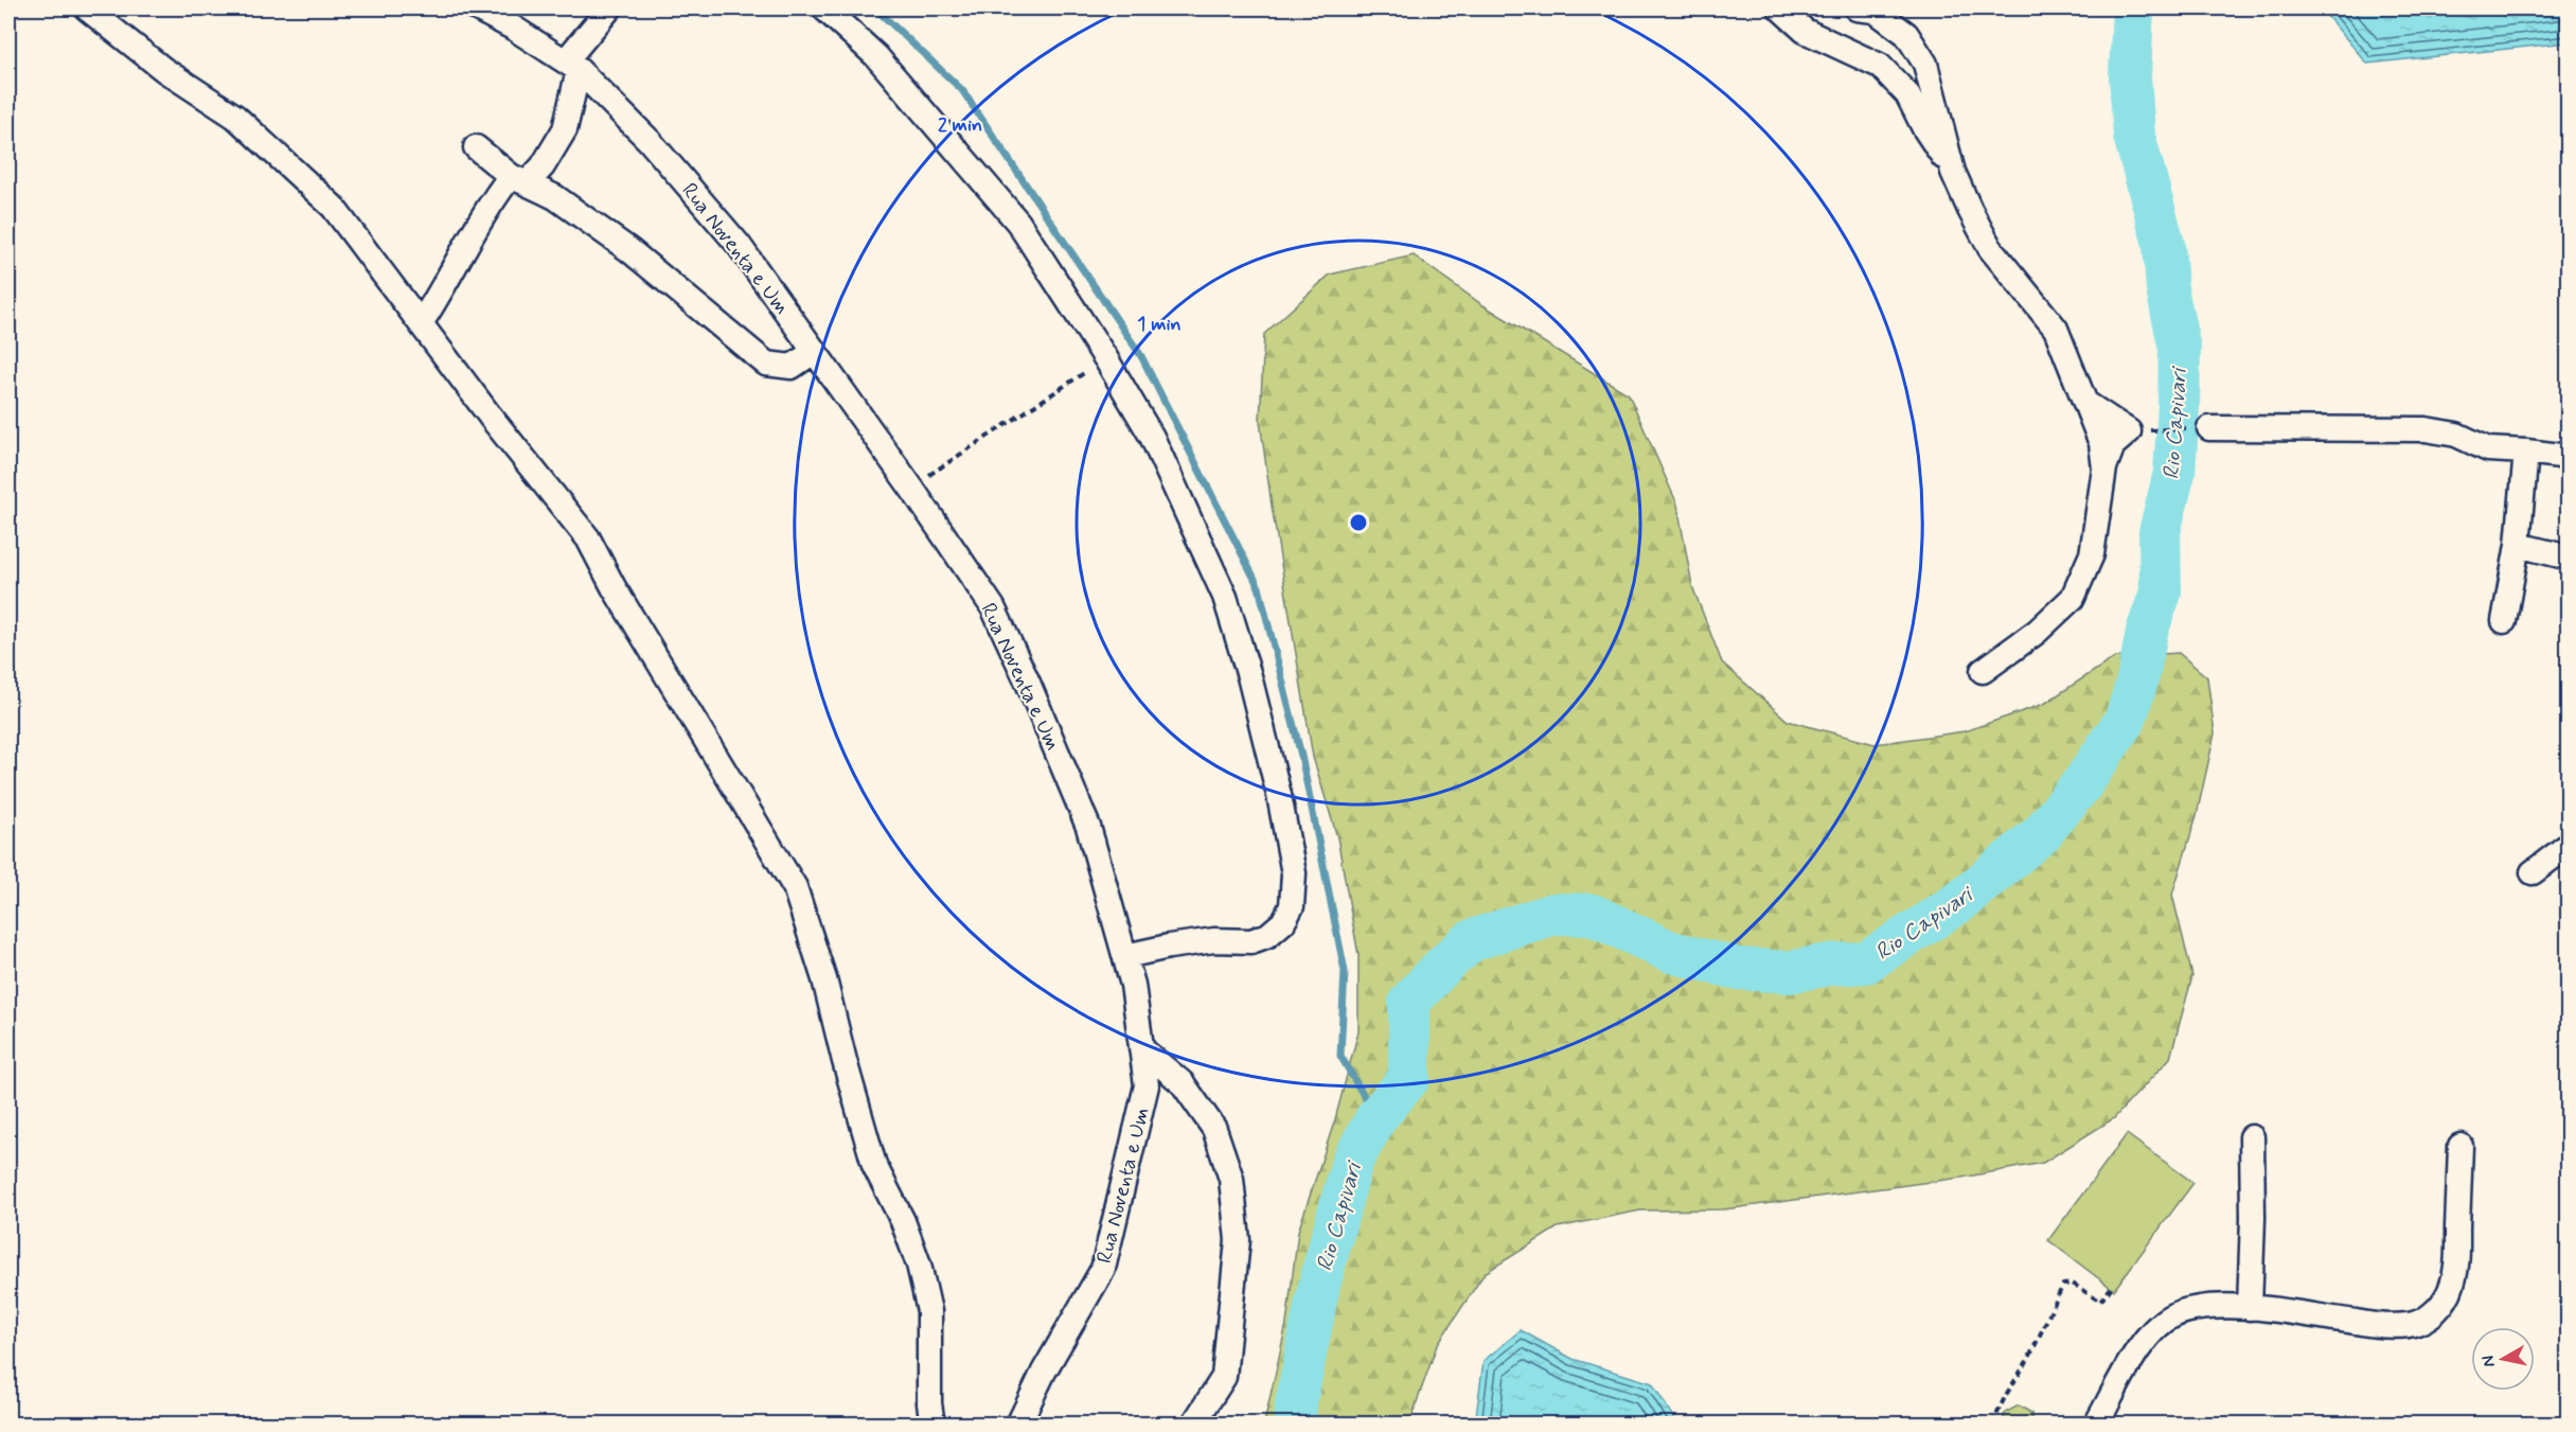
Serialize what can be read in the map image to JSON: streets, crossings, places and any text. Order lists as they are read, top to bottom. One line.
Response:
{"streets":{"street":["Rua Noventa e Um"]},"water":["Rio Capivari"],"north":"left","rings":["2 min","1 min"]}
